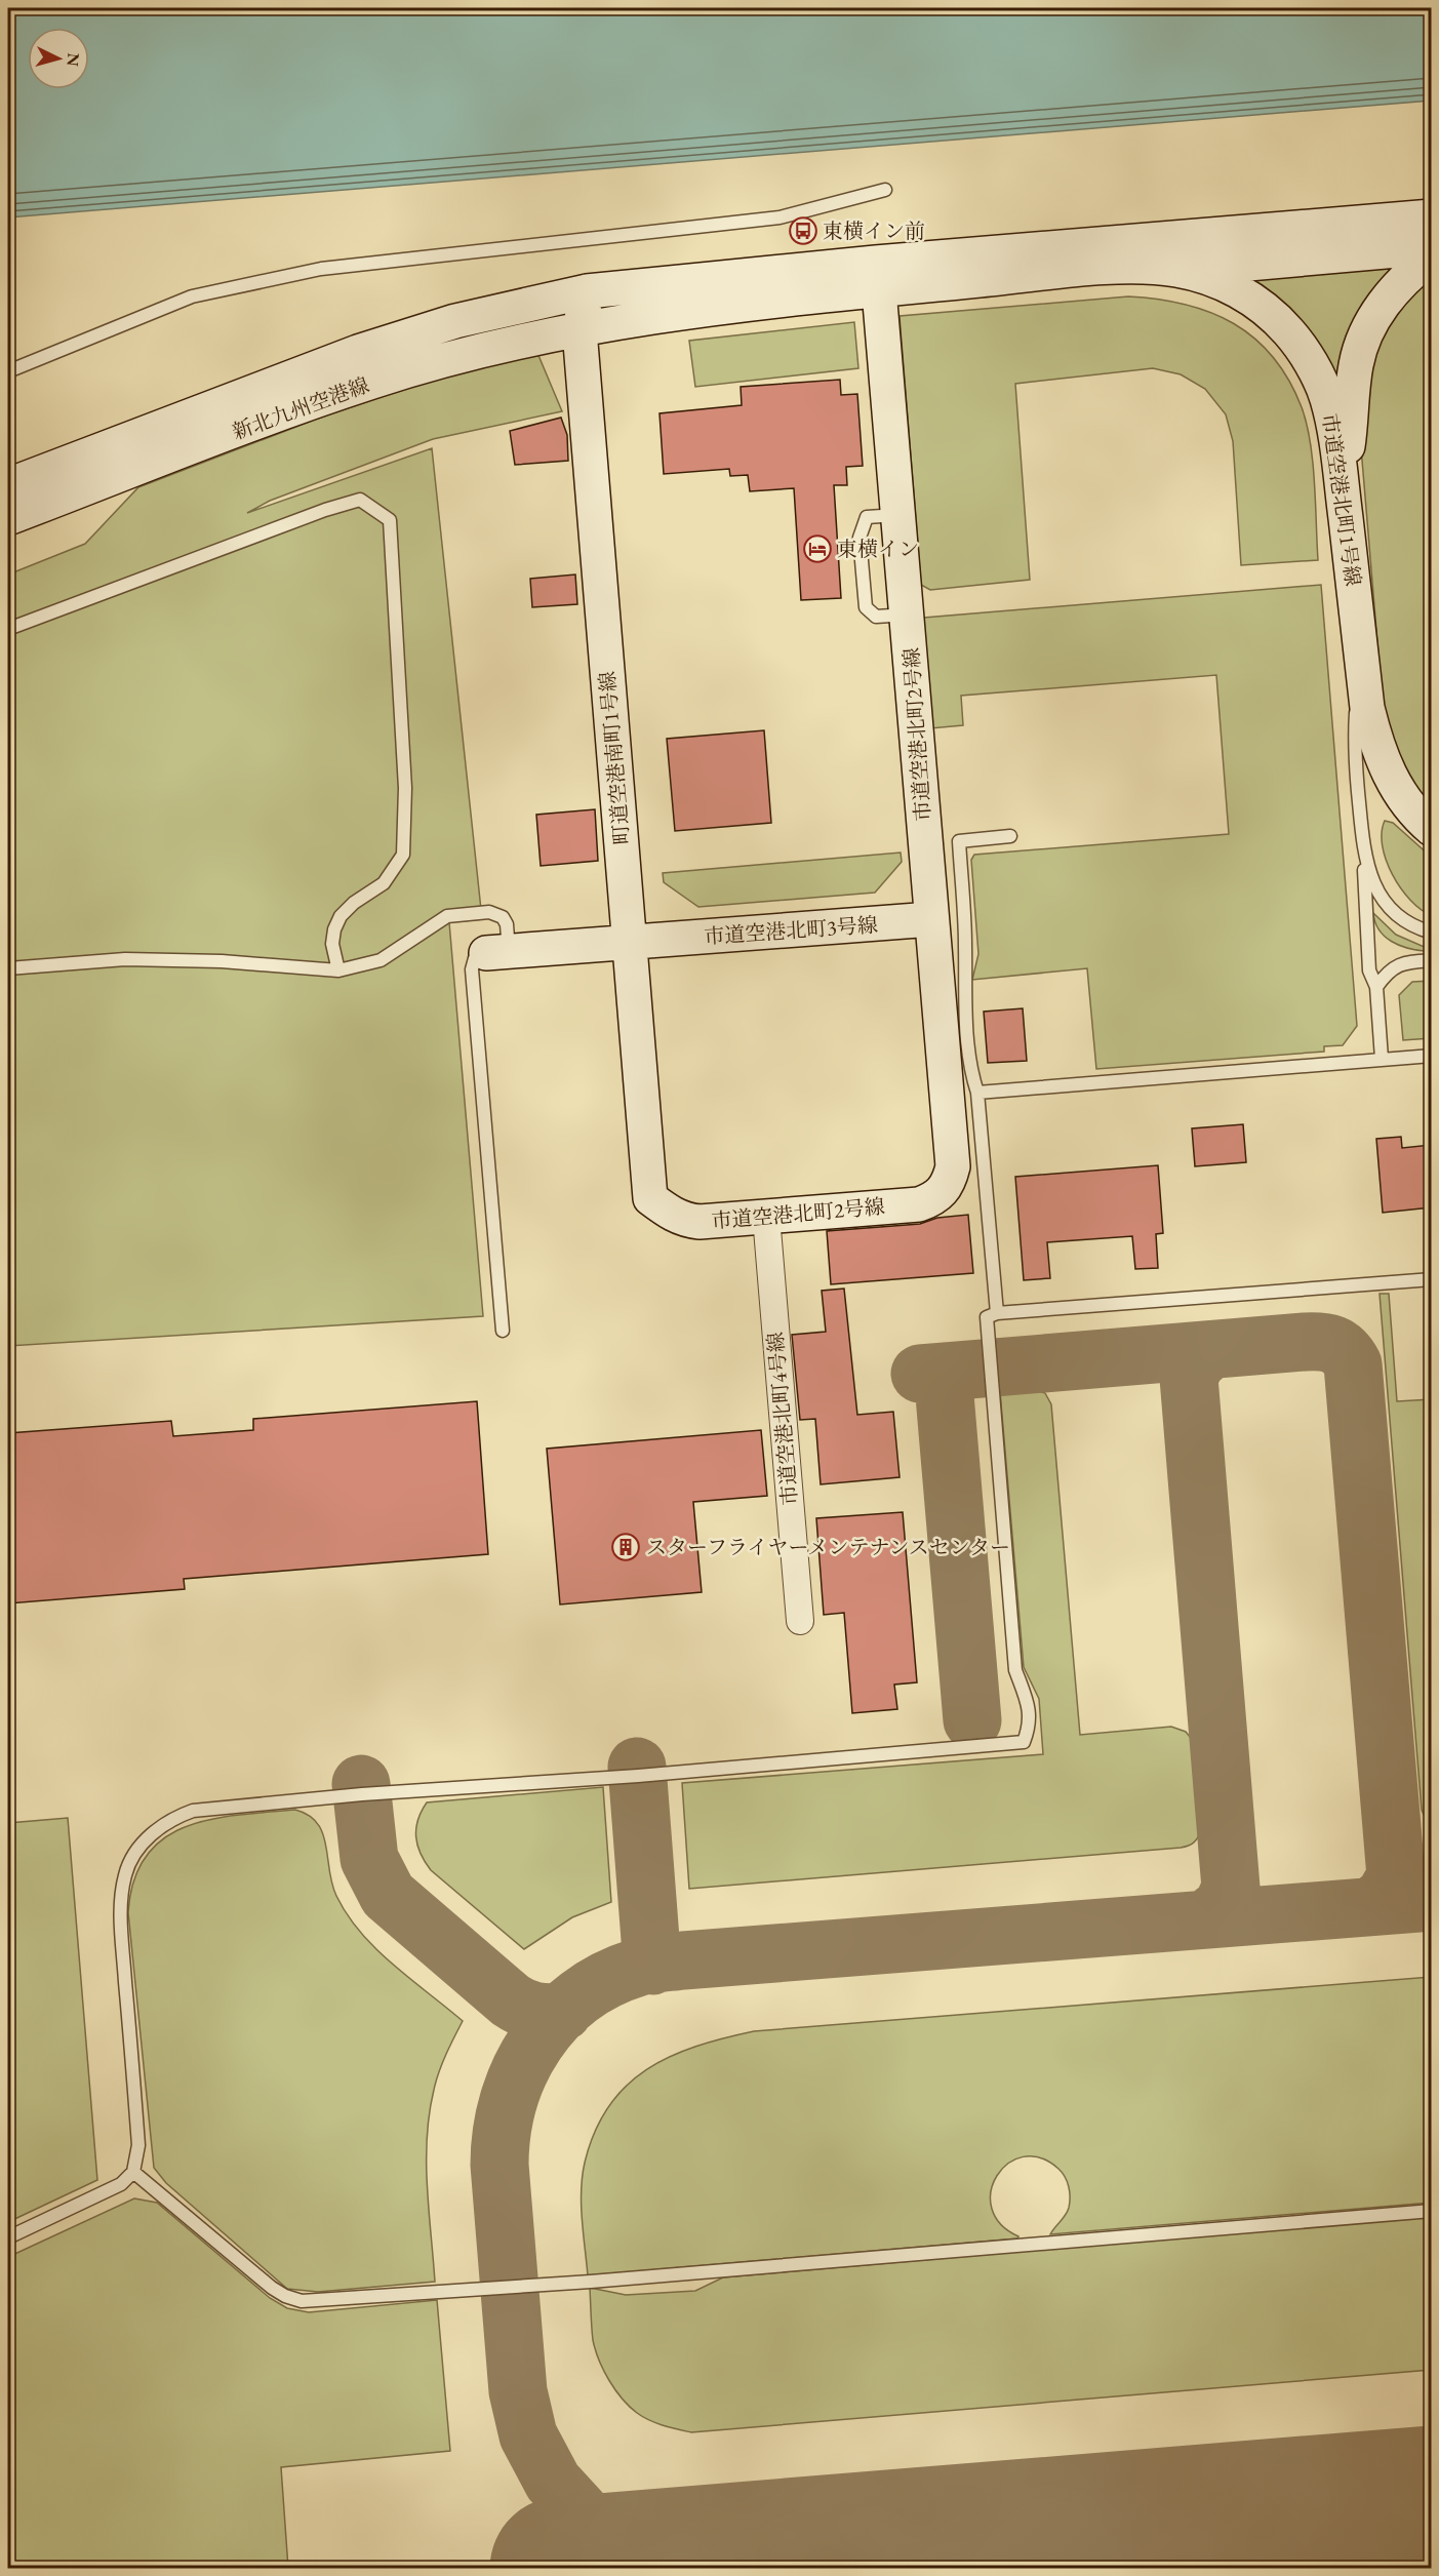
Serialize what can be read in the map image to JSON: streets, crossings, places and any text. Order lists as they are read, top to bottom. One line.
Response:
{"streets":{"street":["新北九州空港線","市道空港北町1号線","市道空港北町2号線","市道空港北町3号線","市道空港北町4号線"]},"crossings":[["新北九州空港線","市道空港北町1号線"],["新北九州空港線","市道空港北町2号線"],["市道空港北町1号線","市道空港北町2号線"],["市道空港北町2号線","市道空港北町3号線"],["市道空港北町2号線","市道空港北町4号線"]],"places":{"bus stop":["東横イン前"],"hotel":["東横イン"],"building":["スターフライヤーメンテナンスセンター"]},"north":"right"}
